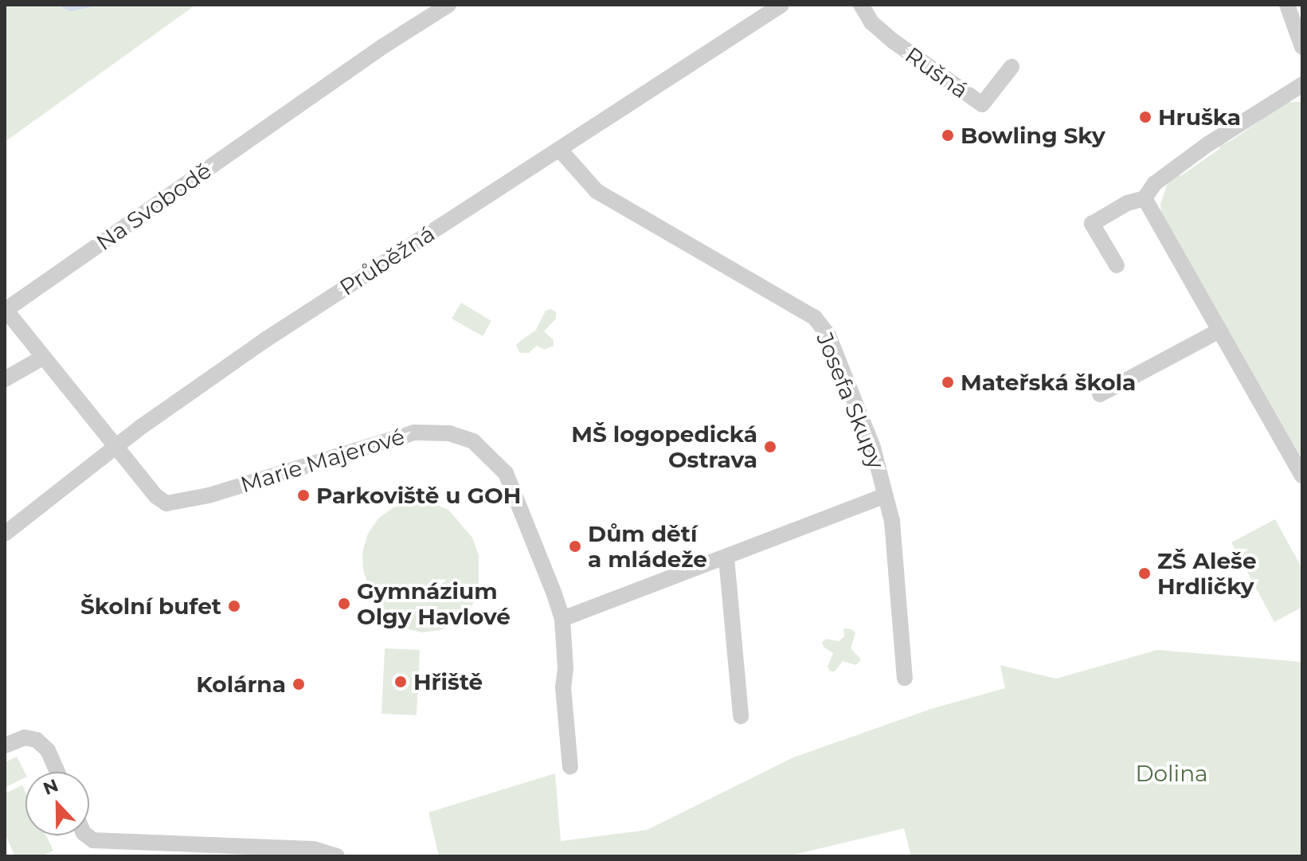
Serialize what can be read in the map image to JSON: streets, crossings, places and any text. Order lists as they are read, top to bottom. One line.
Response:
{"streets":{"street":["Rušná","Na Svobodě","Průběžná","Josefa Skupy","Marie Majerové"]},"crossings":[["Na Svobodě","Průběžná"],["Na Svobodě","Marie Majerové"],["Průběžná","Josefa Skupy"],["Průběžná","Marie Majerové"]],"parks":["Dolina"],"places":["Hruška","Bowling Sky","Mateřská škola","MŠ logopedická Ostrava","Parkoviště u GOH","Dům dětí a mládeže","ZŠ Aleše Hrdličky","Gymnázium Olgy Havlové","Školní bufet","Hřiště","Kolárna"],"north":"top"}
